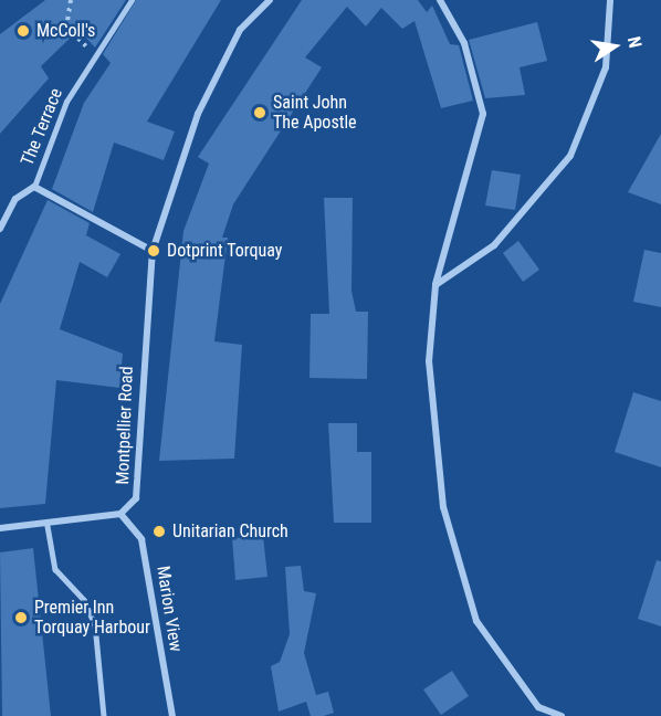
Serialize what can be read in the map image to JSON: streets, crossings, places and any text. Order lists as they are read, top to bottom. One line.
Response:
{"streets":{"street":["The Terrace","Montpellier Road","Marion View"]},"crossings":[["Montpellier Road","Marion View"]],"places":["McColl's","Saint John The Apostle","Dotprint Torquay","Unitarian Church","Premier Inn Torquay Harbour"],"north":"right"}
